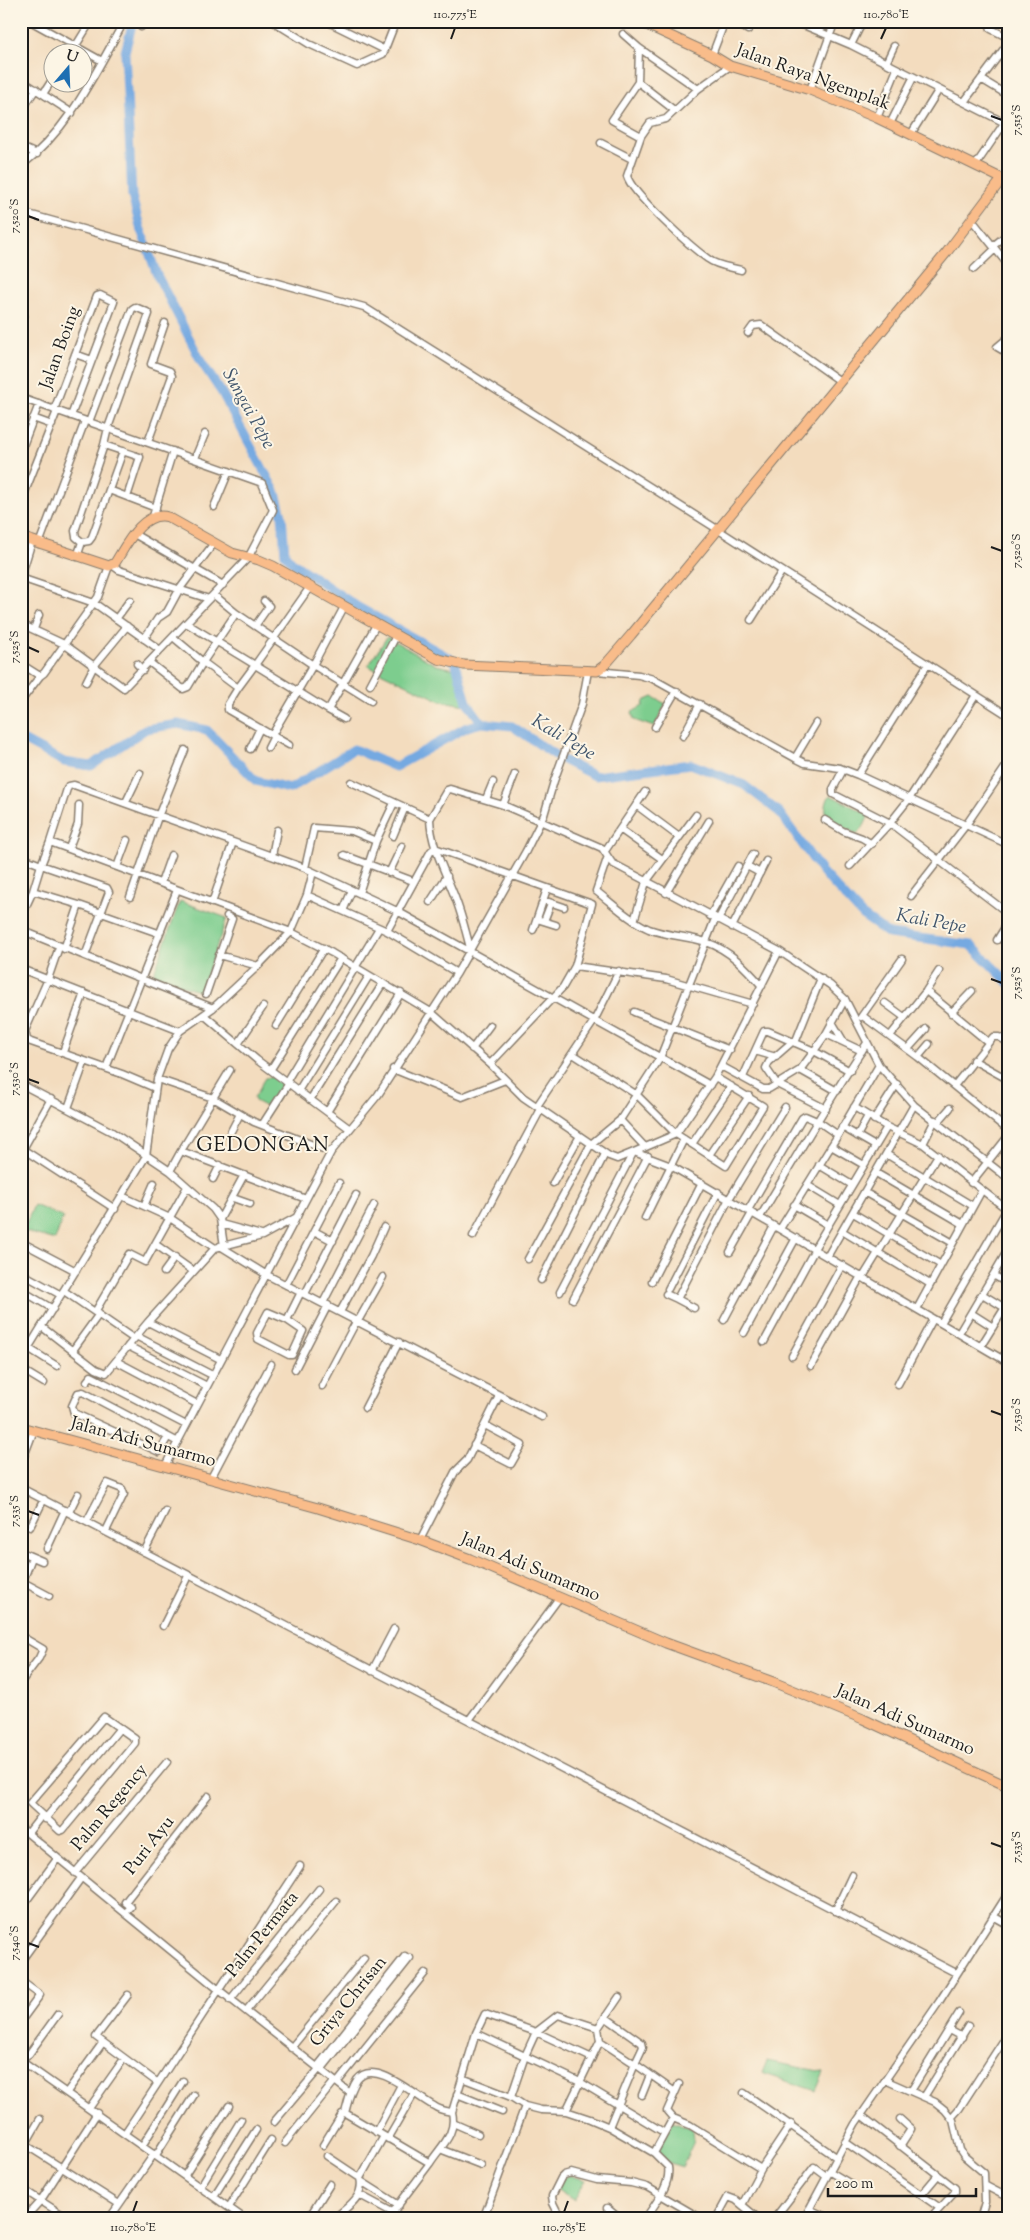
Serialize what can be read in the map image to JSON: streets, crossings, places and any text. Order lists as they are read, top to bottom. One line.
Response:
{"streets":{"main road":["Jalan Raya Ngemplak","Jalan Adi Sumarmo"],"street":["Jalan Boing","Palm Regency","Puri Ayu","Palm Permata","Griya Chrisan"]},"districts":["GEDONGAN"],"water":["Sungai Pepe","Kali Pepe"],"scale_bar":"200 m","north":"top","coordinates":["110.775°E","110.780°E","7.515°S","7.520°S","7.525°S","7.530°S","7.535°S","7.540°S","110.785°E"]}
